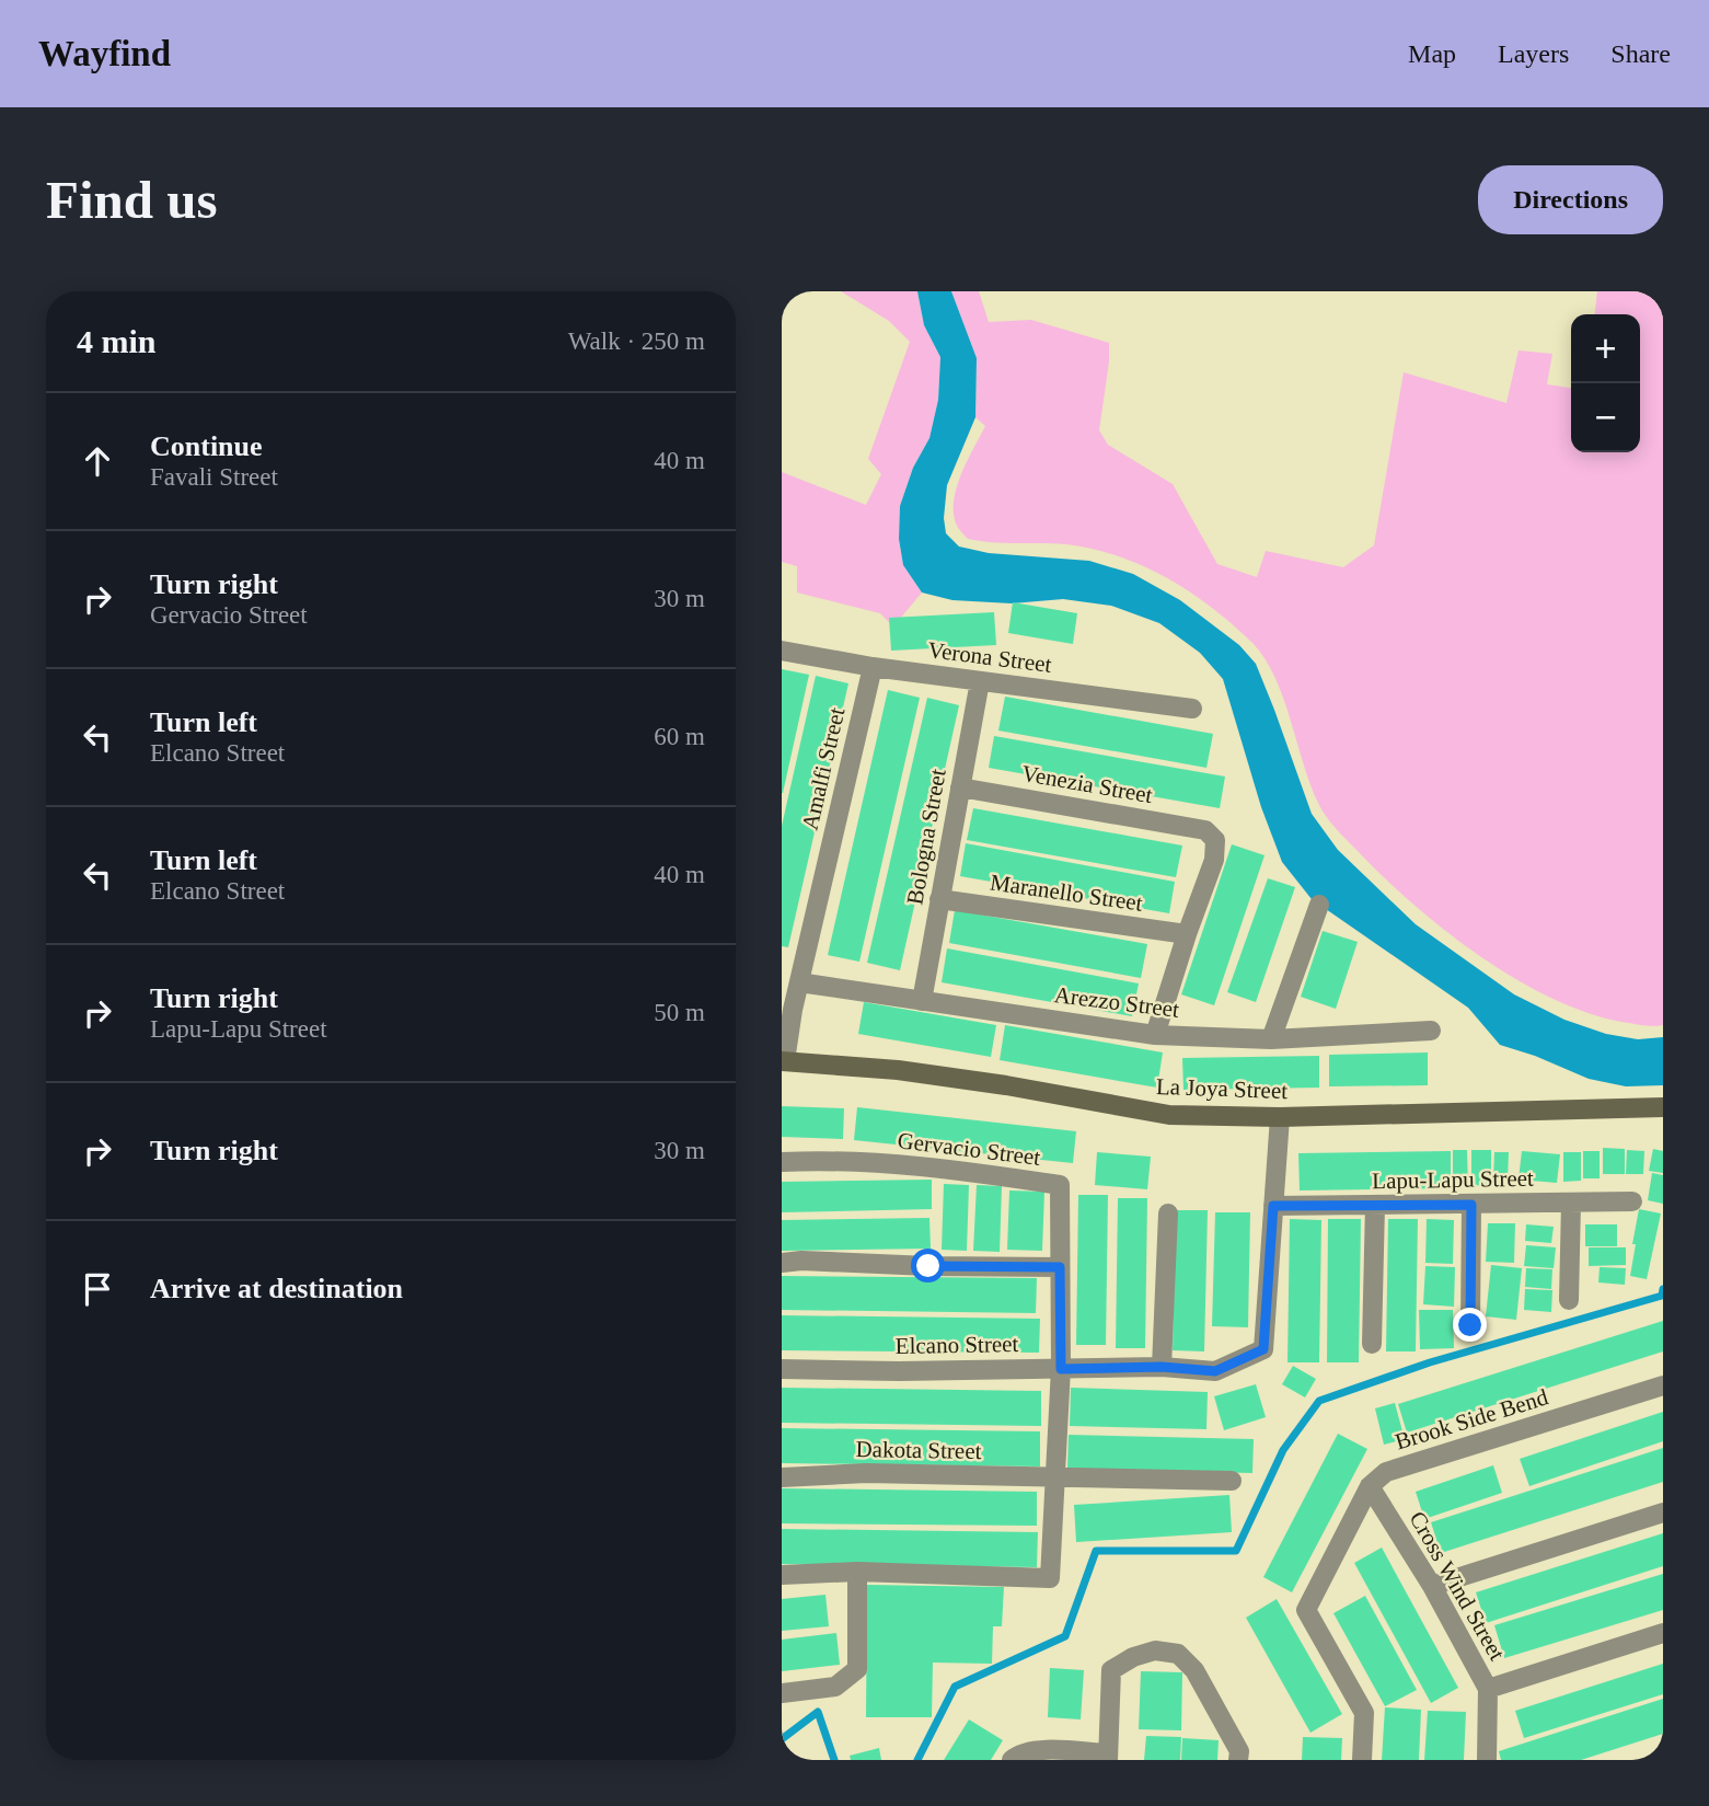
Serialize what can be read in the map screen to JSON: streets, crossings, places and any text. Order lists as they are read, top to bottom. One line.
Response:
{"streets":{"street":["Verona Street","Amalfi Street","Venezia Street","Bologna Street","Maranello Street","Arezzo Street","La Joya Street","Gervacio Street","Lapu-Lapu Street","Elcano Street","Brook Side Bend","Dakota Street","Cross Wind Street"]},"crossings":[["Verona Street","Amalfi Street"],["Verona Street","Bologna Street"],["Amalfi Street","Arezzo Street"],["Amalfi Street","La Joya Street"],["Venezia Street","Bologna Street"],["Venezia Street","Maranello Street"],["Bologna Street","Maranello Street"],["Bologna Street","Arezzo Street"],["La Joya Street","Elcano Street"],["Gervacio Street","Elcano Street"],["Gervacio Street","Dakota Street"],["Lapu-Lapu Street","Elcano Street"],["Brook Side Bend","Cross Wind Street"]],"page":{"header":"Wayfind","nav":["Map","Layers","Share"],"buttons":"Directions","title":"Find us","heading":["4 min","Walk · 250 m"],"map_buttons":["+","−"],"list":[["Continue","Favali Street","40 m"],["Turn right","Gervacio Street","30 m"],["Turn left","Elcano Street","60 m"],["Turn left","Elcano Street","40 m"],["Turn right","Lapu-Lapu Street","50 m"],["Turn right","30 m"],"Arrive at destination"]}}
